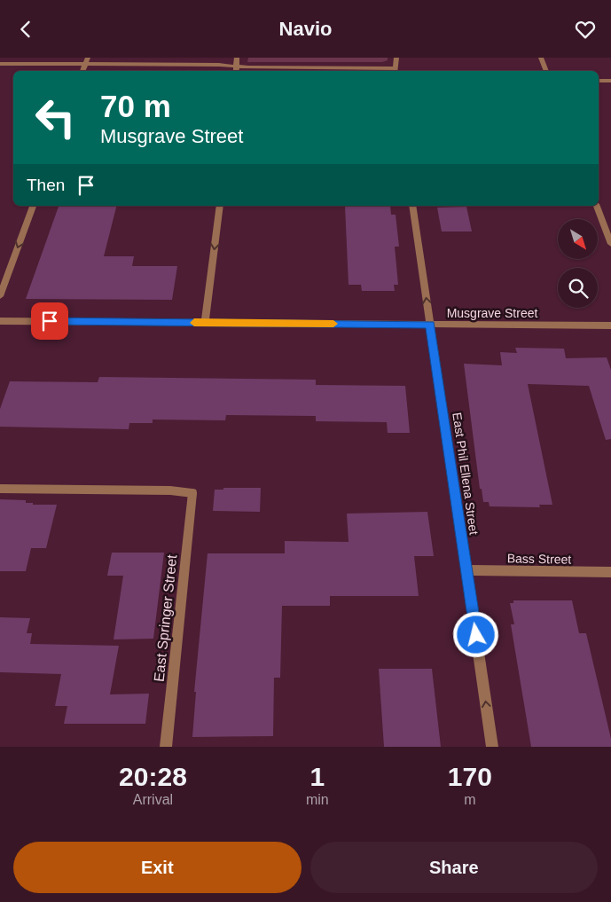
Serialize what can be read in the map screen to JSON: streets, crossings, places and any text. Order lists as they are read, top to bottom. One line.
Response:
{"streets":{"street":["Musgrave Street","East Phil Ellena Street","Bass Street","East Springer Street"]},"crossings":[["Musgrave Street","East Phil Ellena Street"],["East Phil Ellena Street","Bass Street"]],"one_way":["East Phil Ellena Street"],"north":"bottom right","page":{"header":"Navio","turn":["70 m","Musgrave Street"],"then":"Then","eta":["20:28","Arrival","1","min","170","m"],"buttons":["Exit","Share"]}}
